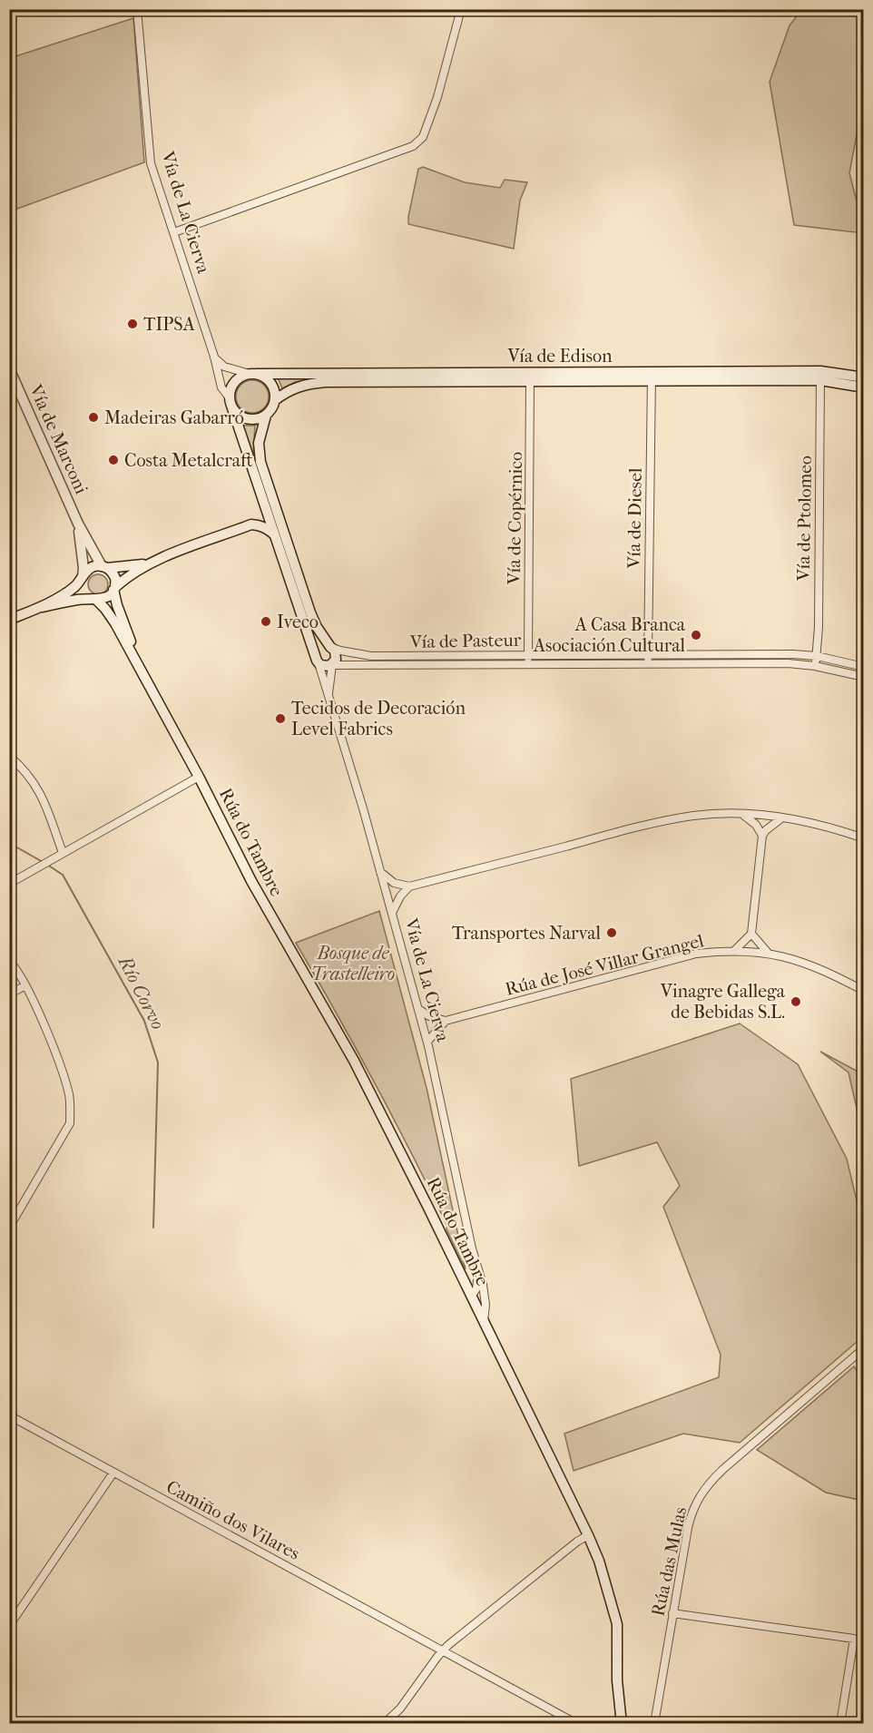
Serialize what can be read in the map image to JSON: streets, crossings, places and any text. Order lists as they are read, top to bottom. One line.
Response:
{"streets":{"main road":["Vía de La Cierva","Vía de Edison","Vía de Marconi","Rúa do Tambre"],"street":["Vía de Copérnico","Vía de Diesel","Vía de Ptolomeo","Vía de Pasteur","Rúa de José Villar Grangel","Camiño dos Vilares","Rúa das Mulas"]},"crossings":[["Vía de La Cierva","Vía de Edison"],["Vía de La Cierva","Vía de Pasteur"],["Vía de La Cierva","Rúa do Tambre"],["Vía de La Cierva","Rúa de José Villar Grangel"],["Vía de Edison","Vía de Copérnico"],["Vía de Edison","Vía de Diesel"],["Vía de Edison","Vía de Ptolomeo"],["Vía de Copérnico","Vía de Pasteur"],["Vía de Diesel","Vía de Pasteur"],["Vía de Ptolomeo","Vía de Pasteur"]],"water":["Río Corvo"],"parks":["Bosque de Trastelleiro"],"places":["TIPSA","Madeiras Gabarró","Costa Metalcraft","Iveco","A Casa Branca Asociación Cultural","Tecidos de Decoración Level Fabrics","Transportes Narval","Vinagre Gallega de Bebidas S.L."]}
